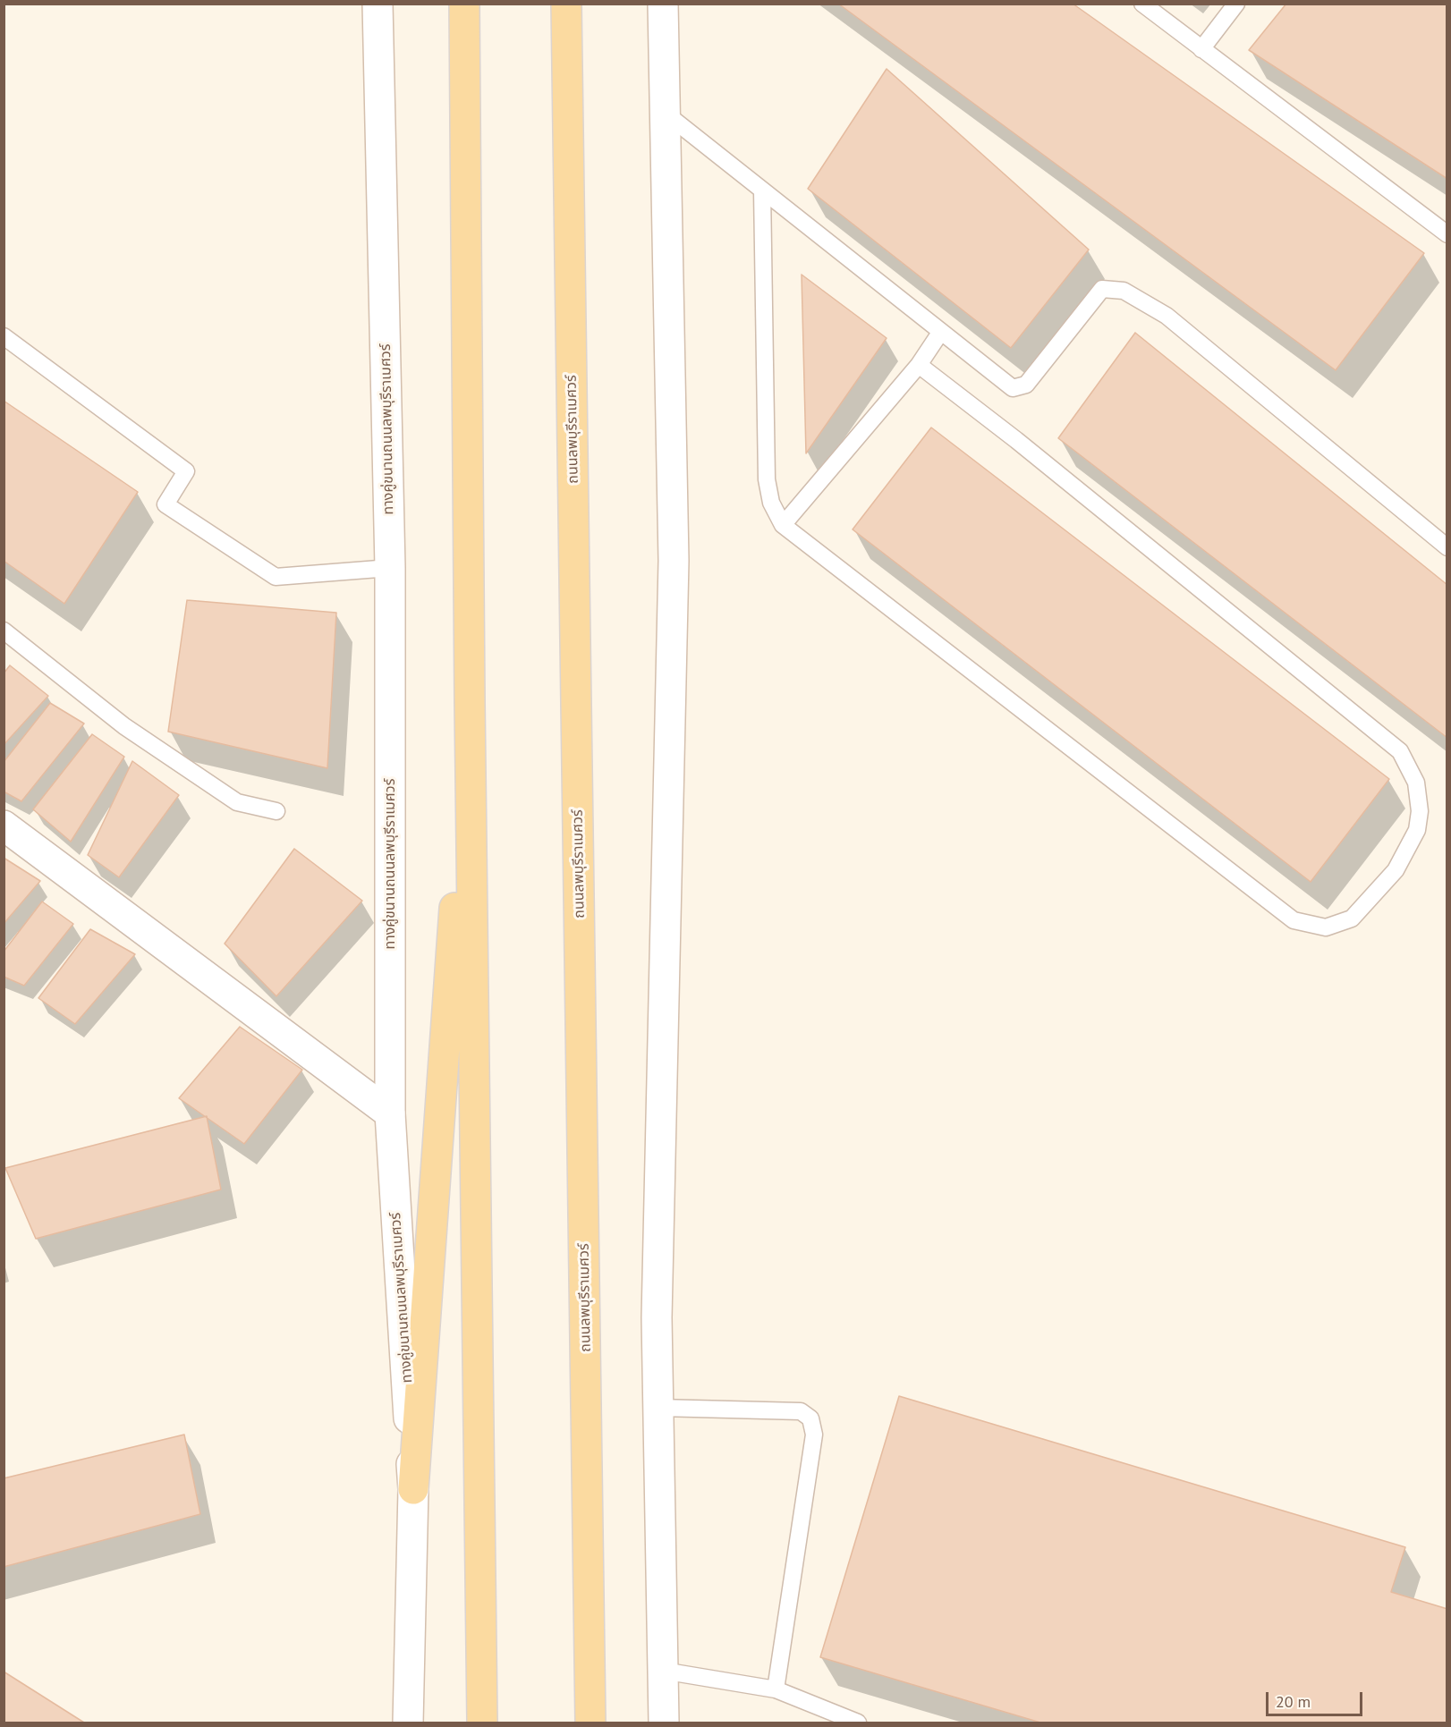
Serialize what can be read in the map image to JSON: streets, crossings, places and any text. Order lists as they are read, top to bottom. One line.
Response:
{"streets":{"main road":["ทางคู่ขนานถนนลพบุรีราเมศวร์","ถนนลพบุรีราเมศวร์"]},"scale_bar":"20 m"}
